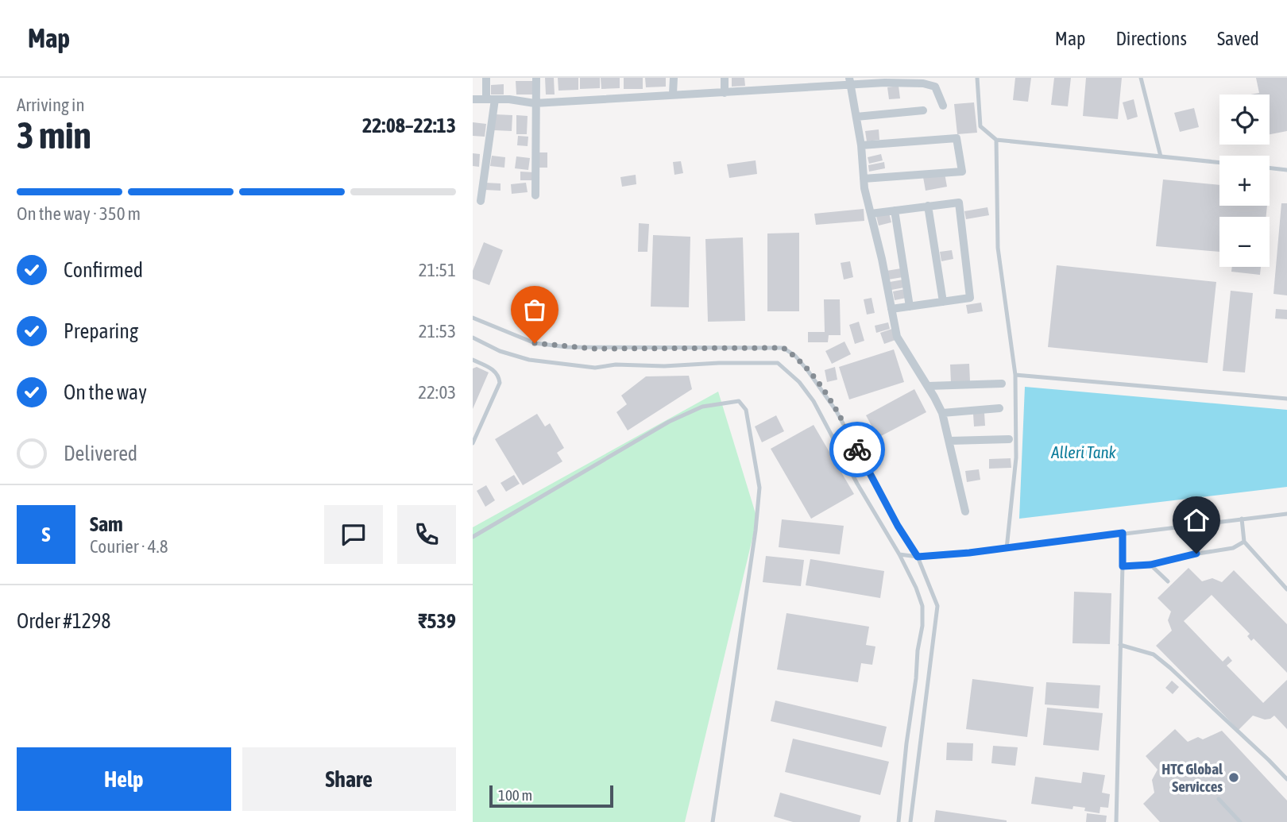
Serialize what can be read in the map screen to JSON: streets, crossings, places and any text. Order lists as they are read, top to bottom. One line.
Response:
{"water":["Alleri Tank"],"places":["HTC Global Servicces"],"scale_bar":"100 m","page":{"header":"Map","nav":["Map","Directions","Saved"],"heading":["3 min","Arriving in","22:08–22:13"],"panel":["Sam","Courier · 4.8","Order #1298","₹539"],"map_buttons":["+","−"],"bar":"On the way · 350 m","list":[["Confirmed","21:51"],["Preparing","21:53"],["On the way","22:03"],"Delivered"],"round":"S","buttons":["Help","Share"],"scale":"100 m"}}
